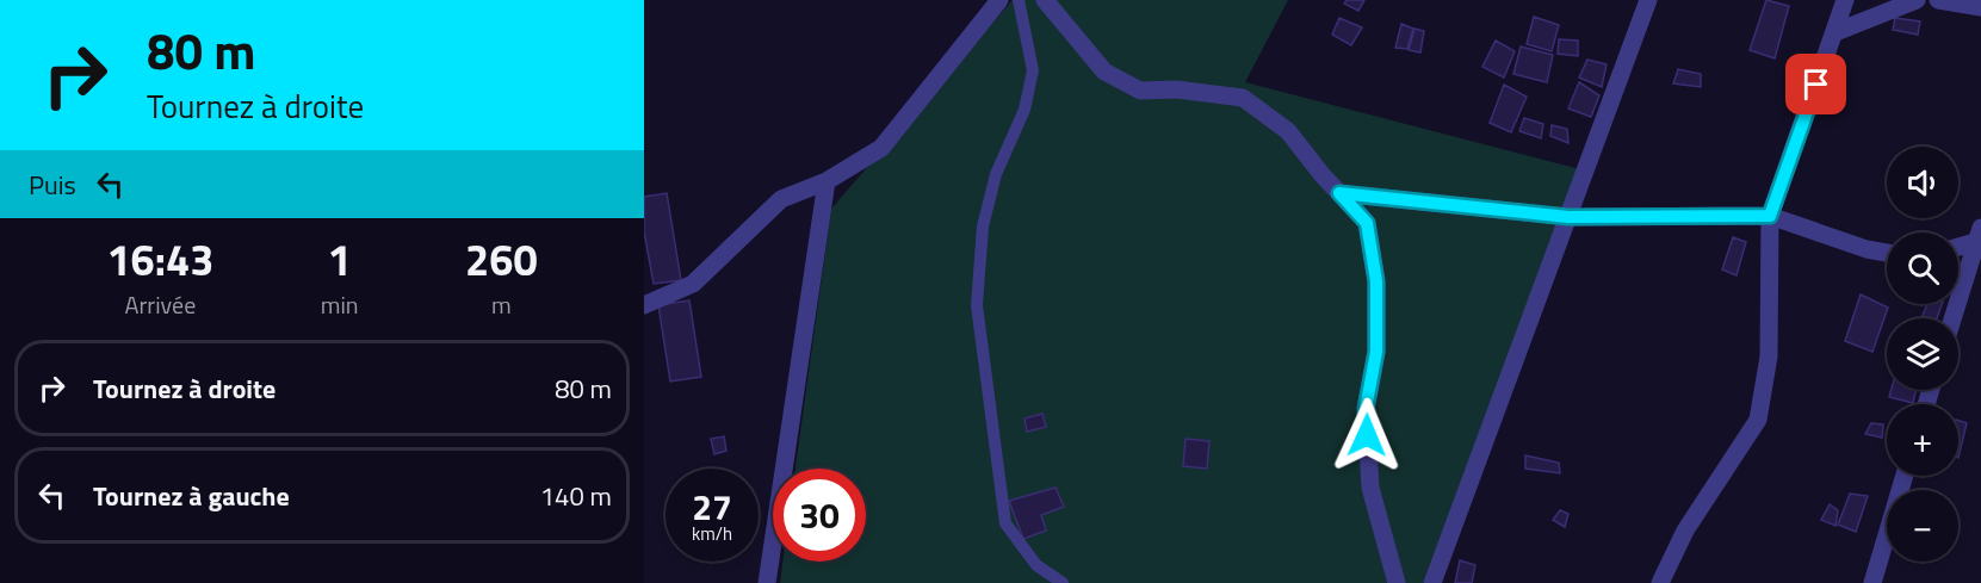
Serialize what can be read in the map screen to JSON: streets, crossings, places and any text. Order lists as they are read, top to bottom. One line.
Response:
{"page":{"turn":["80 m","Tournez à droite"],"map_buttons":["+","−"],"then":"Puis","eta":["16:43","Arrivée","1","min","260","m"],"list":[{"name":"Tournez à droite","value":"80 m"},{"name":"Tournez à gauche","value":"140 m"}],"speed":"27 km/h","limit":"30"}}
